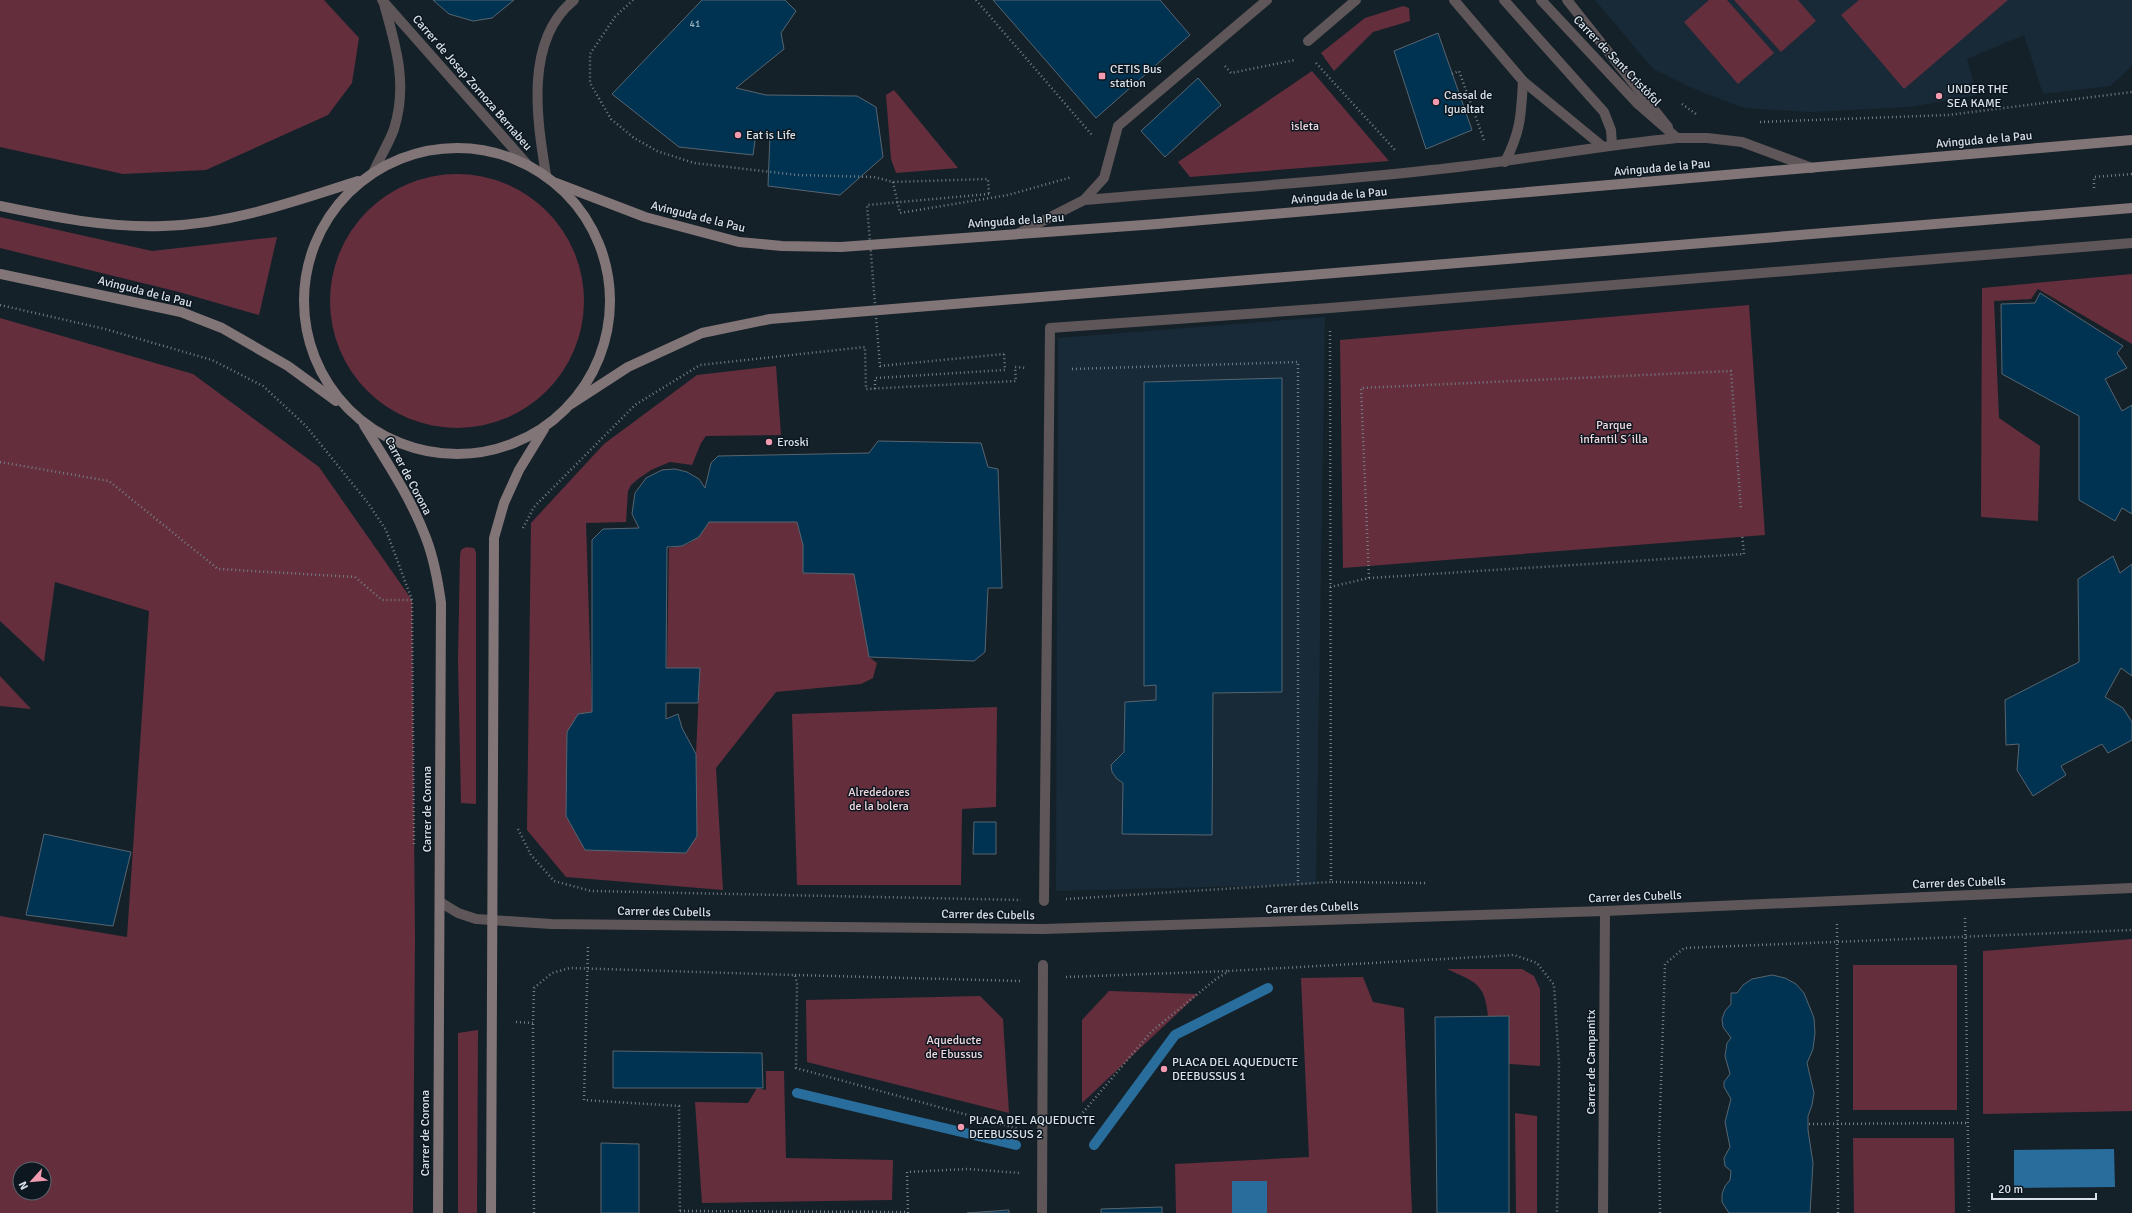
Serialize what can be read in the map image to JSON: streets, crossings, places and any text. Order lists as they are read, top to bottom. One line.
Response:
{"streets":{"main road":["Avinguda de la Pau","Carrer de Corona"],"street":["Carrer de Sant Cristòfol","Carrer de Josep Zornoza Bernabeu","Carrer des Cubells","Carrer de Campanitx"]},"crossings":[["Carrer de Corona","Carrer des Cubells"],["Carrer des Cubells","Carrer de Campanitx"]],"parks":["isleta","Parque infantil S´illa","Alrededores de la bolera","Aqueducte de Ebussus"],"places":{"transit":["CETIS Bus station"],"other":["UNDER THE SEA KAME","Cassal de Igualtat","Eat is Life","Eroski","PLACA DEL AQUEDUCTE DEEBUSSUS 1","PLACA DEL AQUEDUCTE DEEBUSSUS 2"]},"house_numbers":["41"],"scale_bar":"20 m","north":"bottom left"}
